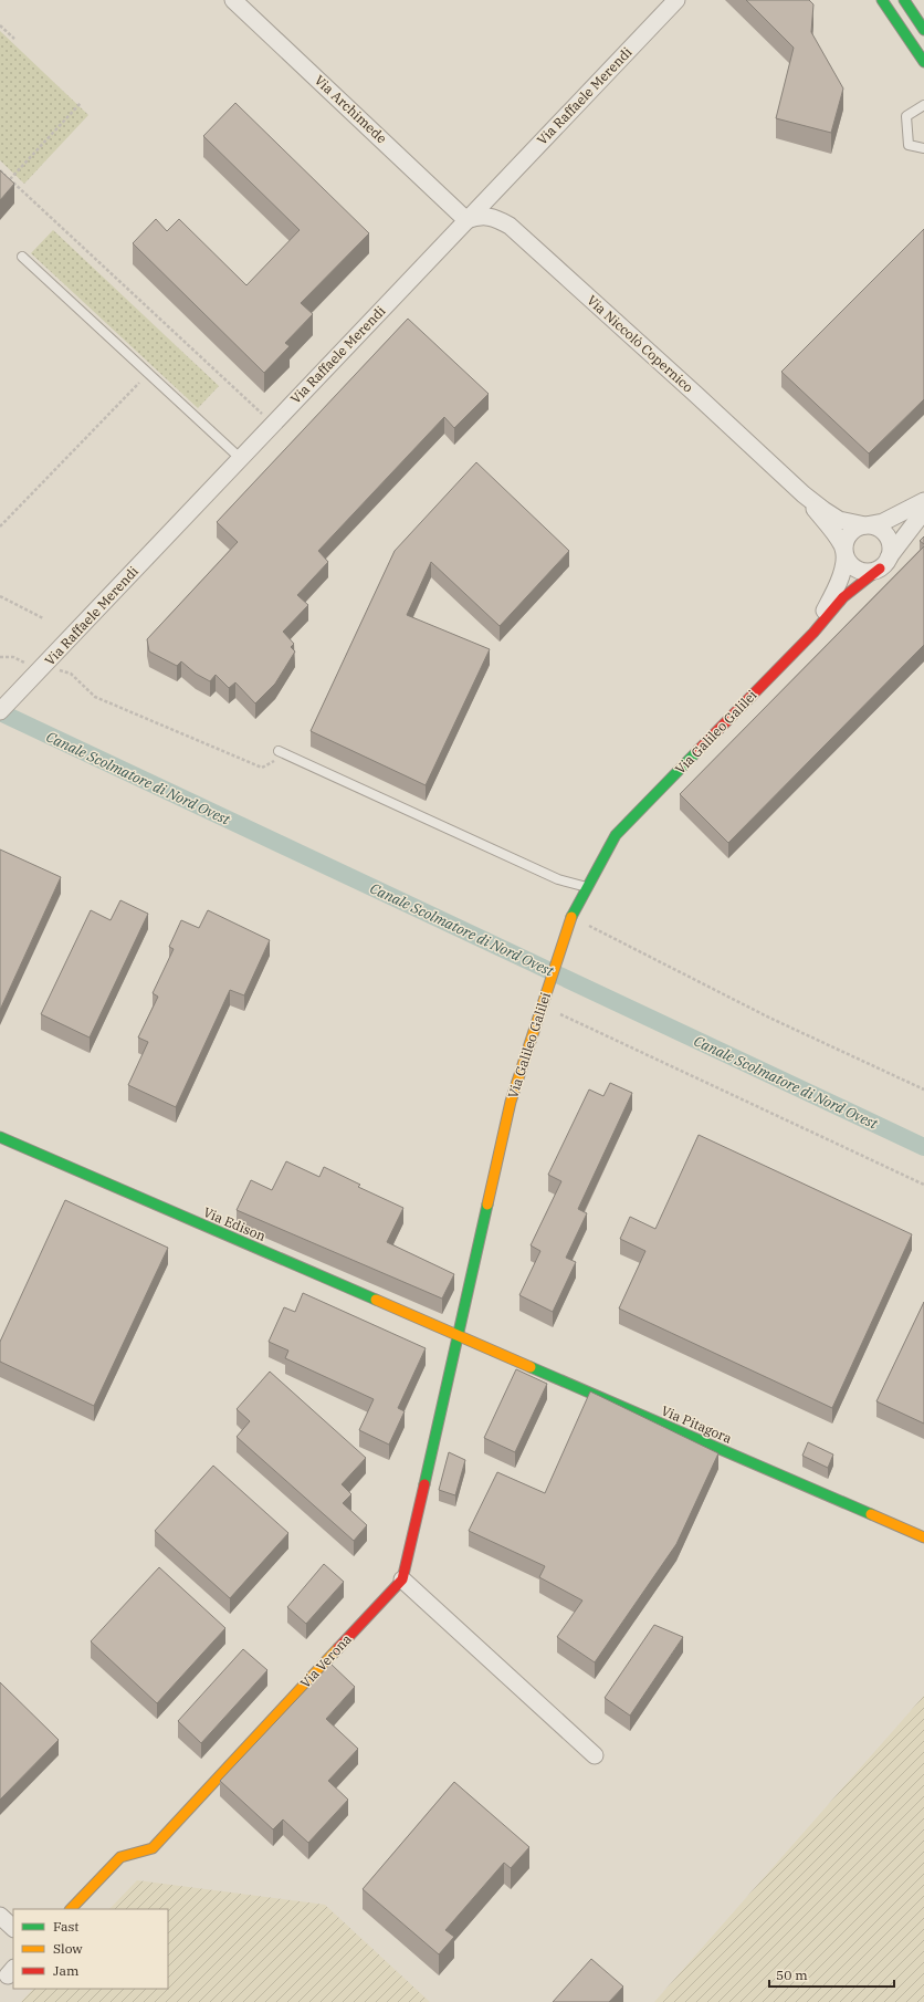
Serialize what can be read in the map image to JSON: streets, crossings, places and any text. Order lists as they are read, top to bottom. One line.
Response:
{"streets":{"street":["Via Raffaele Merendi","Via Archimede","Via Niccolò Copernico","Via Galileo Galilei","Via Edison","Via Pitagora","Via Verona"]},"crossings":[["Via Raffaele Merendi","Via Archimede"],["Via Raffaele Merendi","Via Niccolò Copernico"],["Via Archimede","Via Niccolò Copernico"],["Via Niccolò Copernico","Via Galileo Galilei"],["Via Galileo Galilei","Via Edison"],["Via Galileo Galilei","Via Pitagora"],["Via Galileo Galilei","Via Verona"],["Via Edison","Via Pitagora"],["Via Edison","Via Verona"],["Via Pitagora","Via Verona"]],"water":["Canale Scolmatore di Nord Ovest"],"legend":["Fast","Slow","Jam"],"scale_bar":"50 m"}
